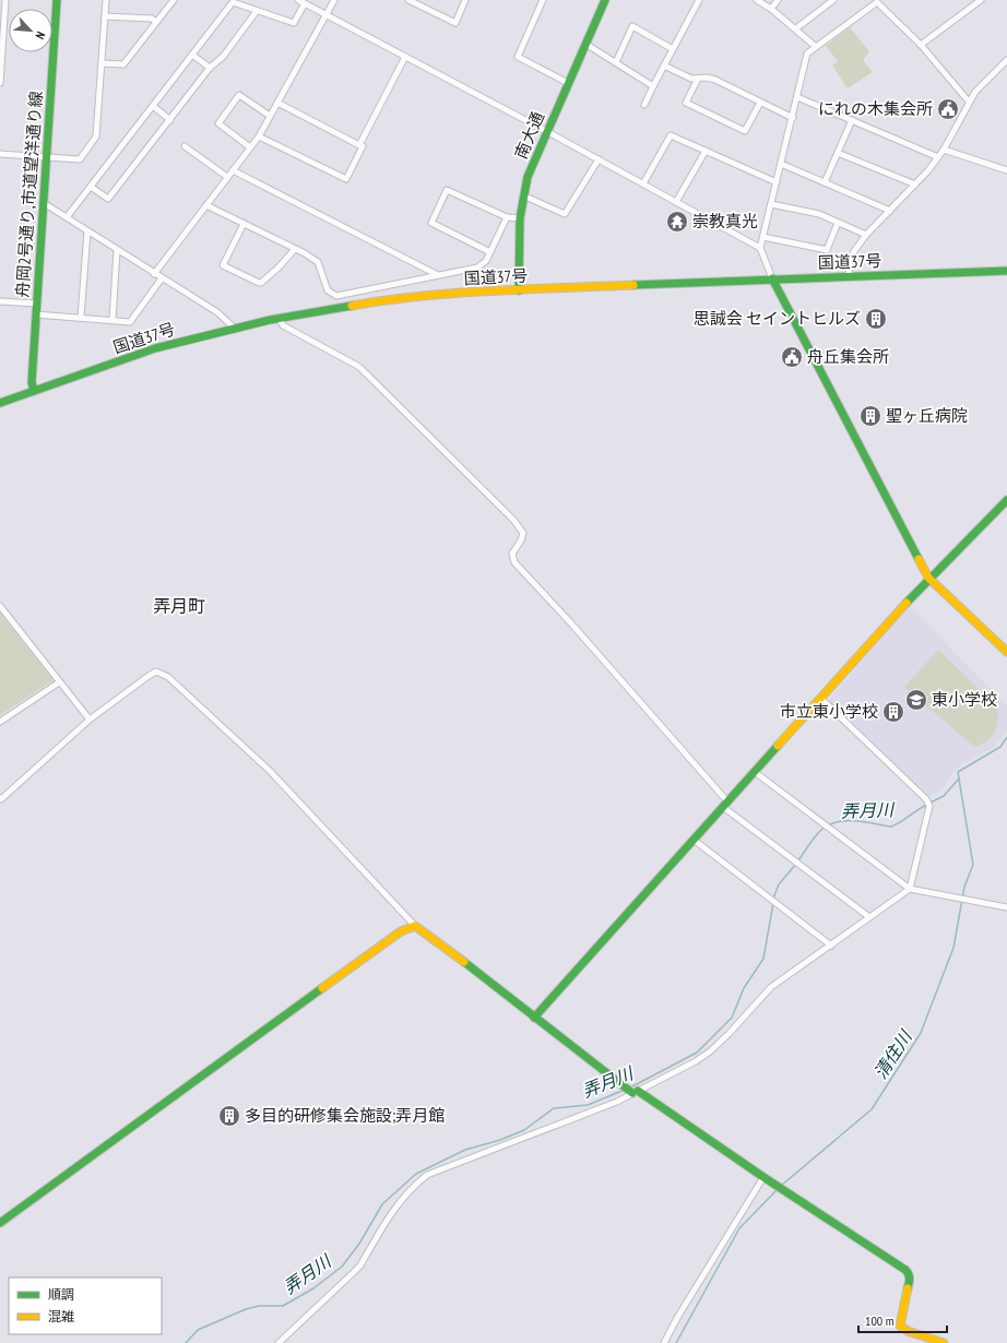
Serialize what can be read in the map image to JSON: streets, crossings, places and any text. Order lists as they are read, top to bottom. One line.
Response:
{"streets":{"main road":["南大通","舟岡2号通り,市道望洋通り線","国道37号"]},"crossings":[["南大通","国道37号"],["舟岡2号通り,市道望洋通り線","国道37号"]],"districts":["弄月町"],"water":["弄月川","清住川"],"places":{"public building":["にれの木集会所","舟丘集会所"],"temple":["崇教真光"],"building":["思誠会 セイントヒルズ","聖ヶ丘病院","市立東小学校","多目的研修集会施設;弄月館"],"school or university":["東小学校"]},"legend":["順調","混雑"],"scale_bar":"100 m","north":"bottom right"}
